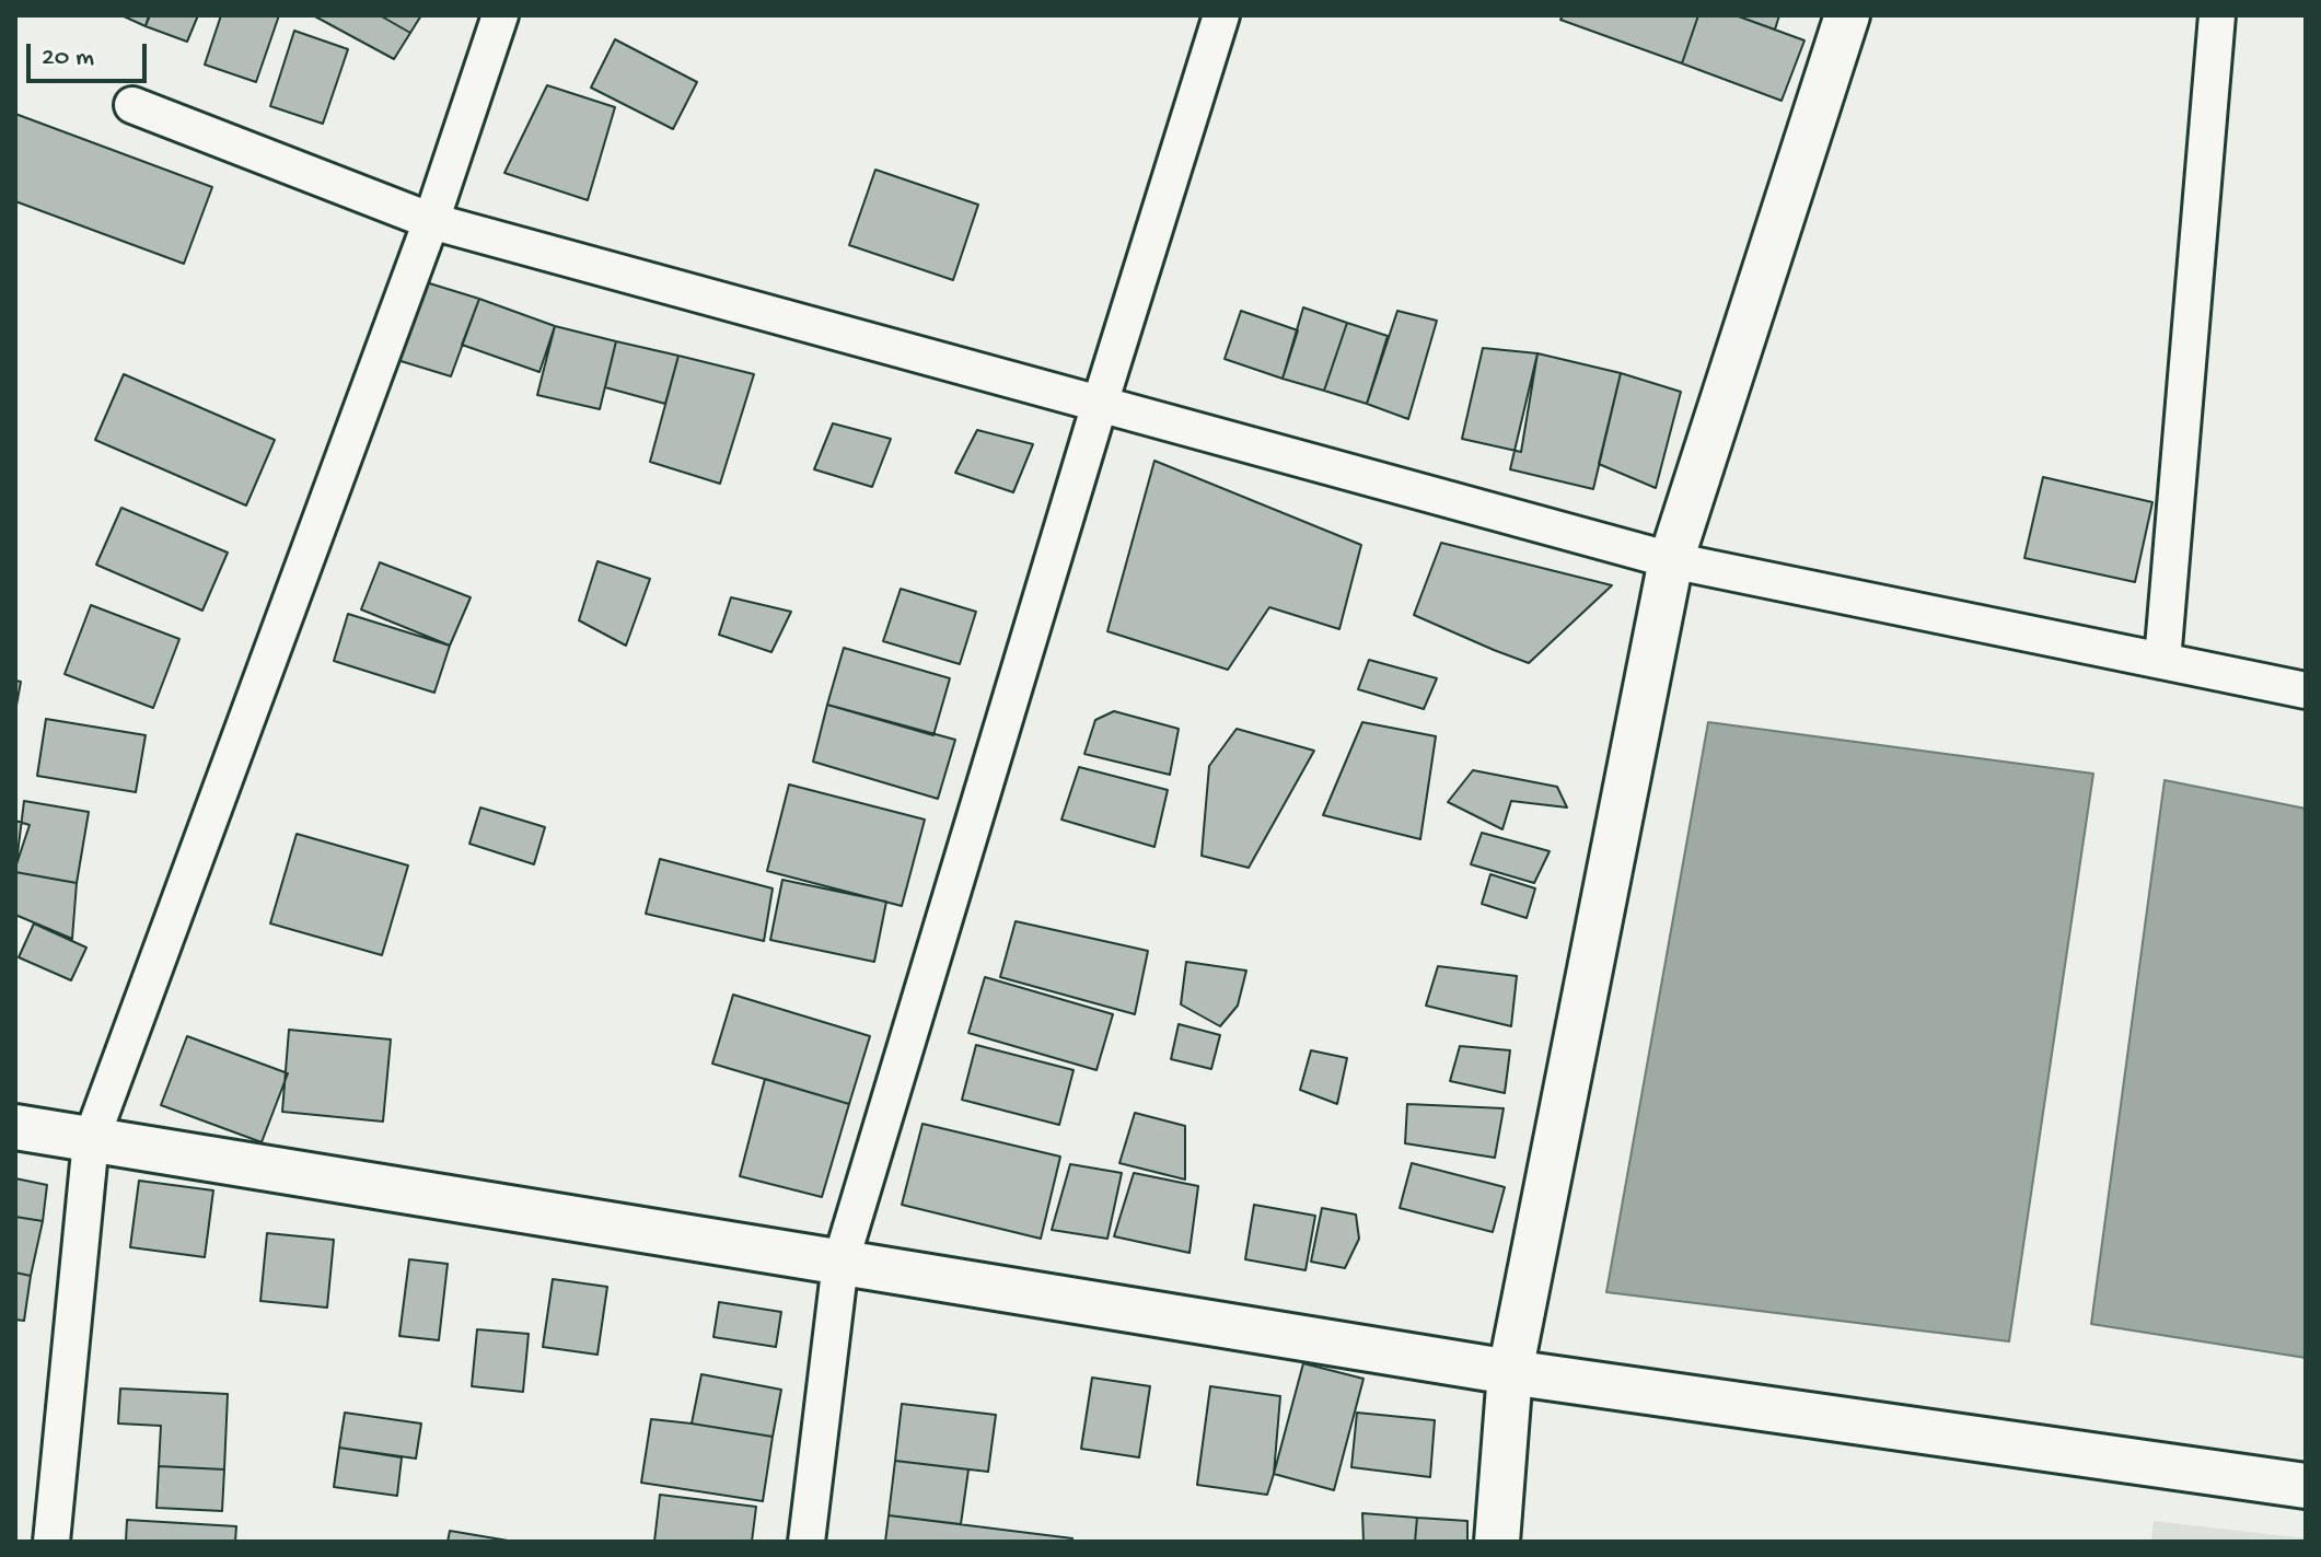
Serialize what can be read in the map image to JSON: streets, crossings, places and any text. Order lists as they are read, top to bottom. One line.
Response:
{"scale_bar":"20 m"}
